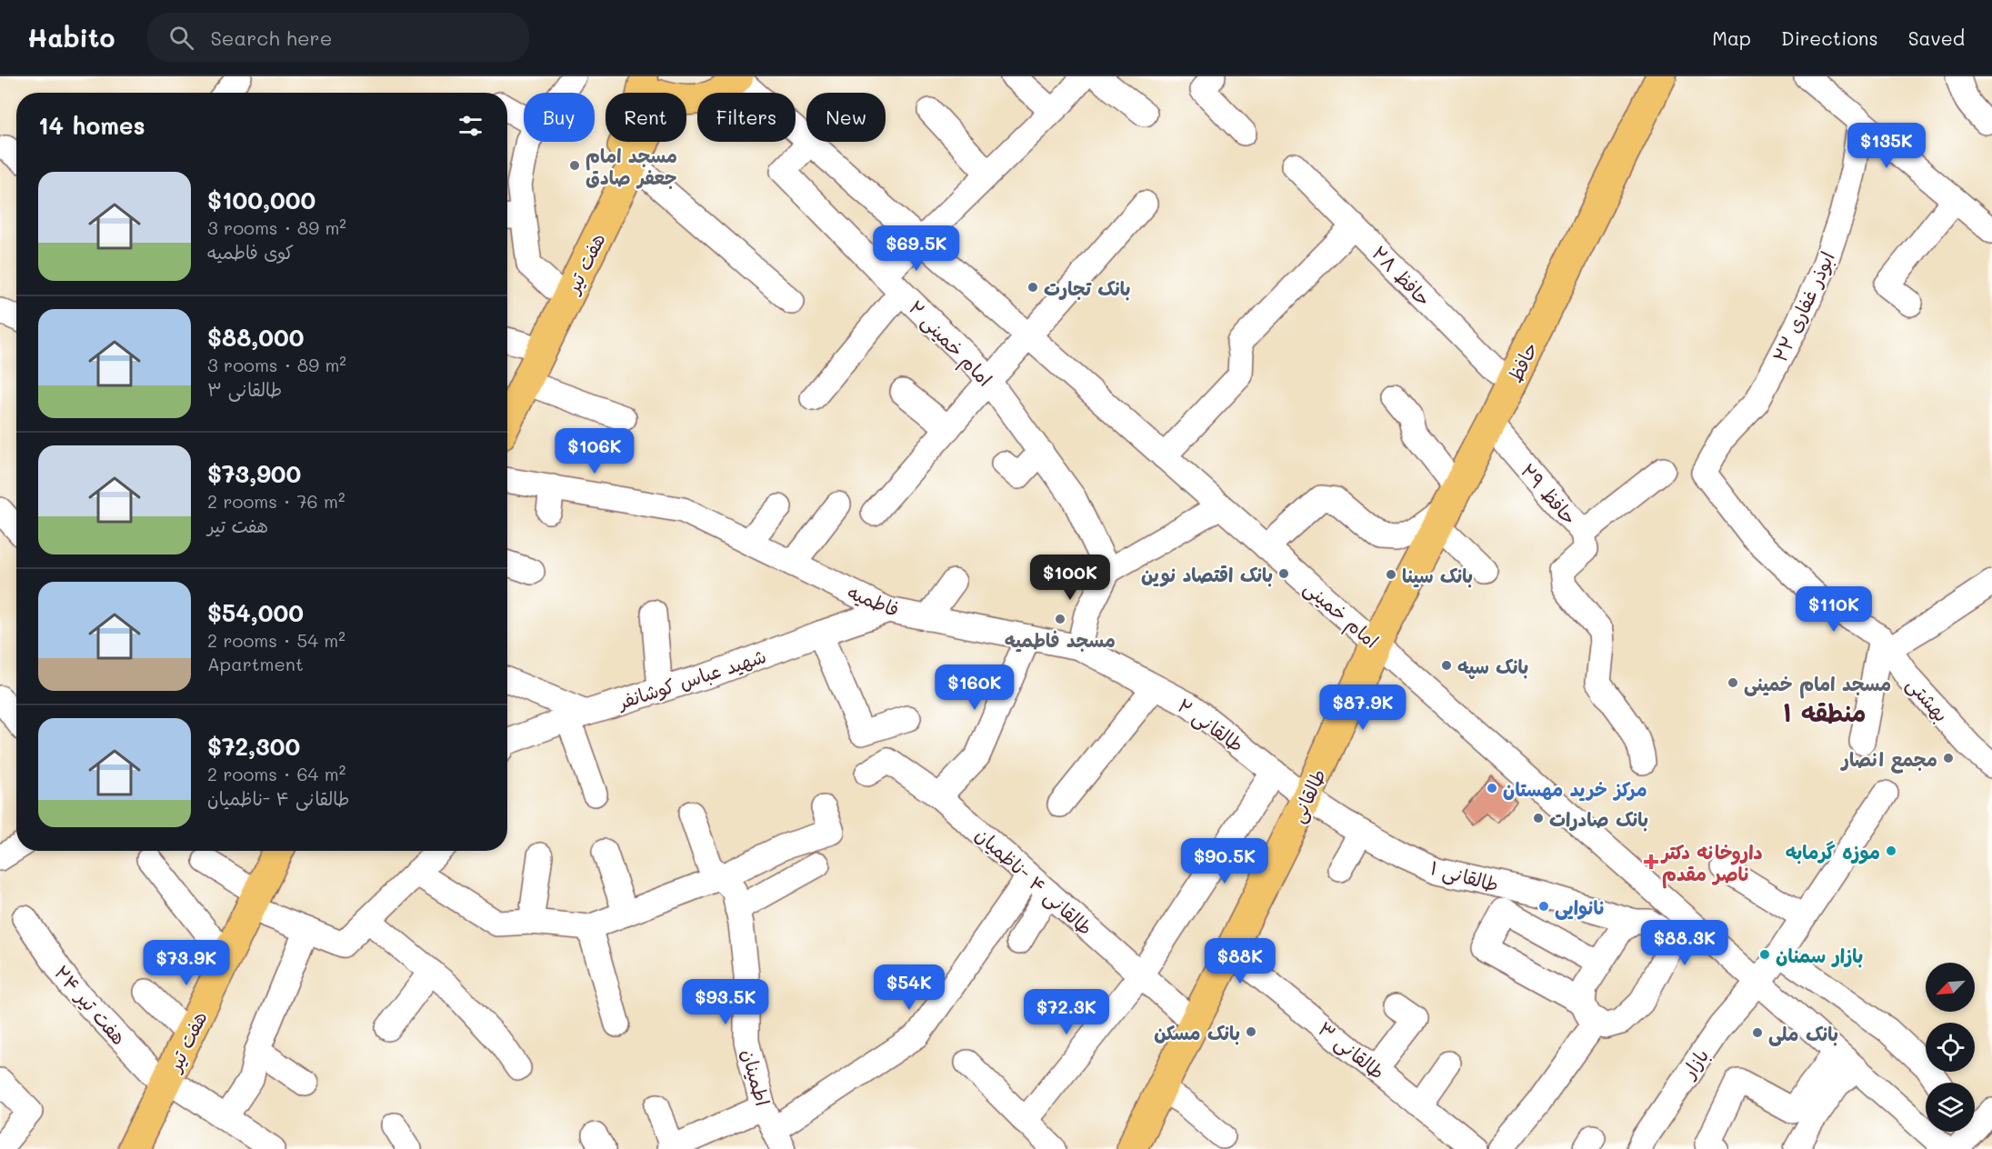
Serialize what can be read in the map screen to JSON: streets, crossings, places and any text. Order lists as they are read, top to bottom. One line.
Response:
{"streets":{"main road":["هفت تیر","حافظ","طالقانی"],"street":["حافظ ۲۸","ابوذر غفاری ۲۲","امام خمینی ۲","حافظ ۲۹","فاطمیه","امام خمینی","شهید عباس کوشانفر","بهشتی","طالقانی ۲","طالقانی ۱","طالقانی ۴ -ناظمیان","هفت تیر ۲۴","طالقانی ۳","بازار","اطمینان"]},"crossings":[["هفت تیر","هفت تیر ۲۴"],["حافظ ۲۸","حافظ"],["ابوذر غفاری ۲۲","بهشتی"],["امام خمینی ۲","امام خمینی"],["حافظ","حافظ ۲۹"],["حافظ","امام خمینی"],["حافظ","طالقانی"],["فاطمیه","شهید عباس کوشانفر"],["فاطمیه","طالقانی ۲"],["امام خمینی","طالقانی"],["امام خمینی","بازار"],["طالقانی ۲","طالقانی"],["طالقانی ۲","طالقانی ۱"],["طالقانی","طالقانی ۱"],["طالقانی","طالقانی ۴ -ناظمیان"],["طالقانی","طالقانی ۳"]],"districts":["منطقه ۱"],"places":{"other":["مسجد امام جعفر صادق","بانک تجارت","بانک اقتصاد نوین","بانک سینا","مسجد فاطمیه","بانک سپه","مسجد امام خمینی","مجمع انصار","مرکز خرید مهستان","بانک صادرات","موزه گرمابه","نانوایی","بازار سمنان","بانک مسکن","بانک ملی"],"health":["داروخانه دکتر ناصر مقدم"]},"north":"bottom left","page":{"header":"Habito","search":"Search here","nav":["Map","Directions","Saved"],"chip":["Buy","Rent","Filters","New"],"heading":"14 homes","price":["$135K","$69.5K","$106K","$100K","$110K","$160K","$87.9K","$90.5K","$88.3K","$88K","$73.9K","$54K","$93.5K","$72.3K"],"list":[{"name":"$100,000","note":"3 rooms · 89 m² · کوی فاطمیه"},{"name":"$88,000","note":"3 rooms · 89 m² · طالقانی ۳"},{"name":"$73,900","note":"2 rooms · 76 m² · هفت تیر"},{"name":"$54,000","note":"2 rooms · 54 m² · Apartment"},{"name":"$72,300","note":"2 rooms · 64 m² · طالقانی ۴ -ناظمیان"}]}}
